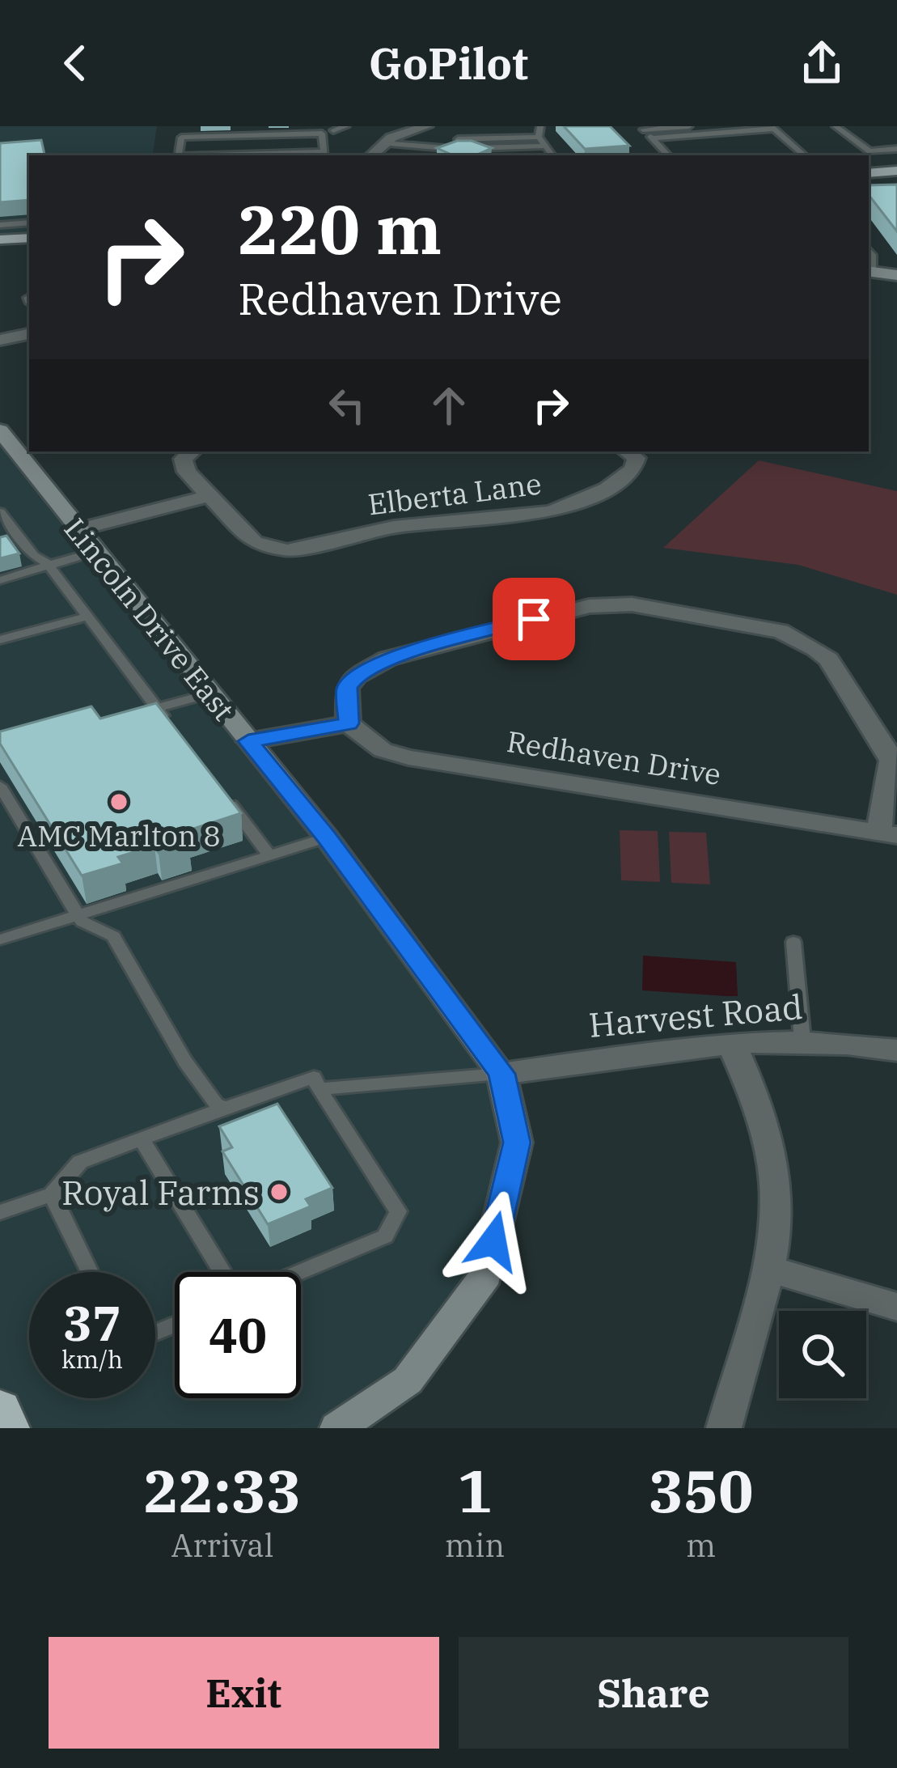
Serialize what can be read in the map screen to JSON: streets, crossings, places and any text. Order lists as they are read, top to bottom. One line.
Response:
{"streets":{"street":["Elberta Lane","Lincoln Drive East","Redhaven Drive","Harvest Road"]},"crossings":[["Lincoln Drive East","Harvest Road"]],"places":["AMC Marlton 8","Royal Farms"],"page":{"header":"GoPilot","turn":["220 m","Redhaven Drive"],"speed":"37 km/h","limit":"40","eta":["22:33","Arrival","1","min","350","m"],"buttons":["Exit","Share"]}}
